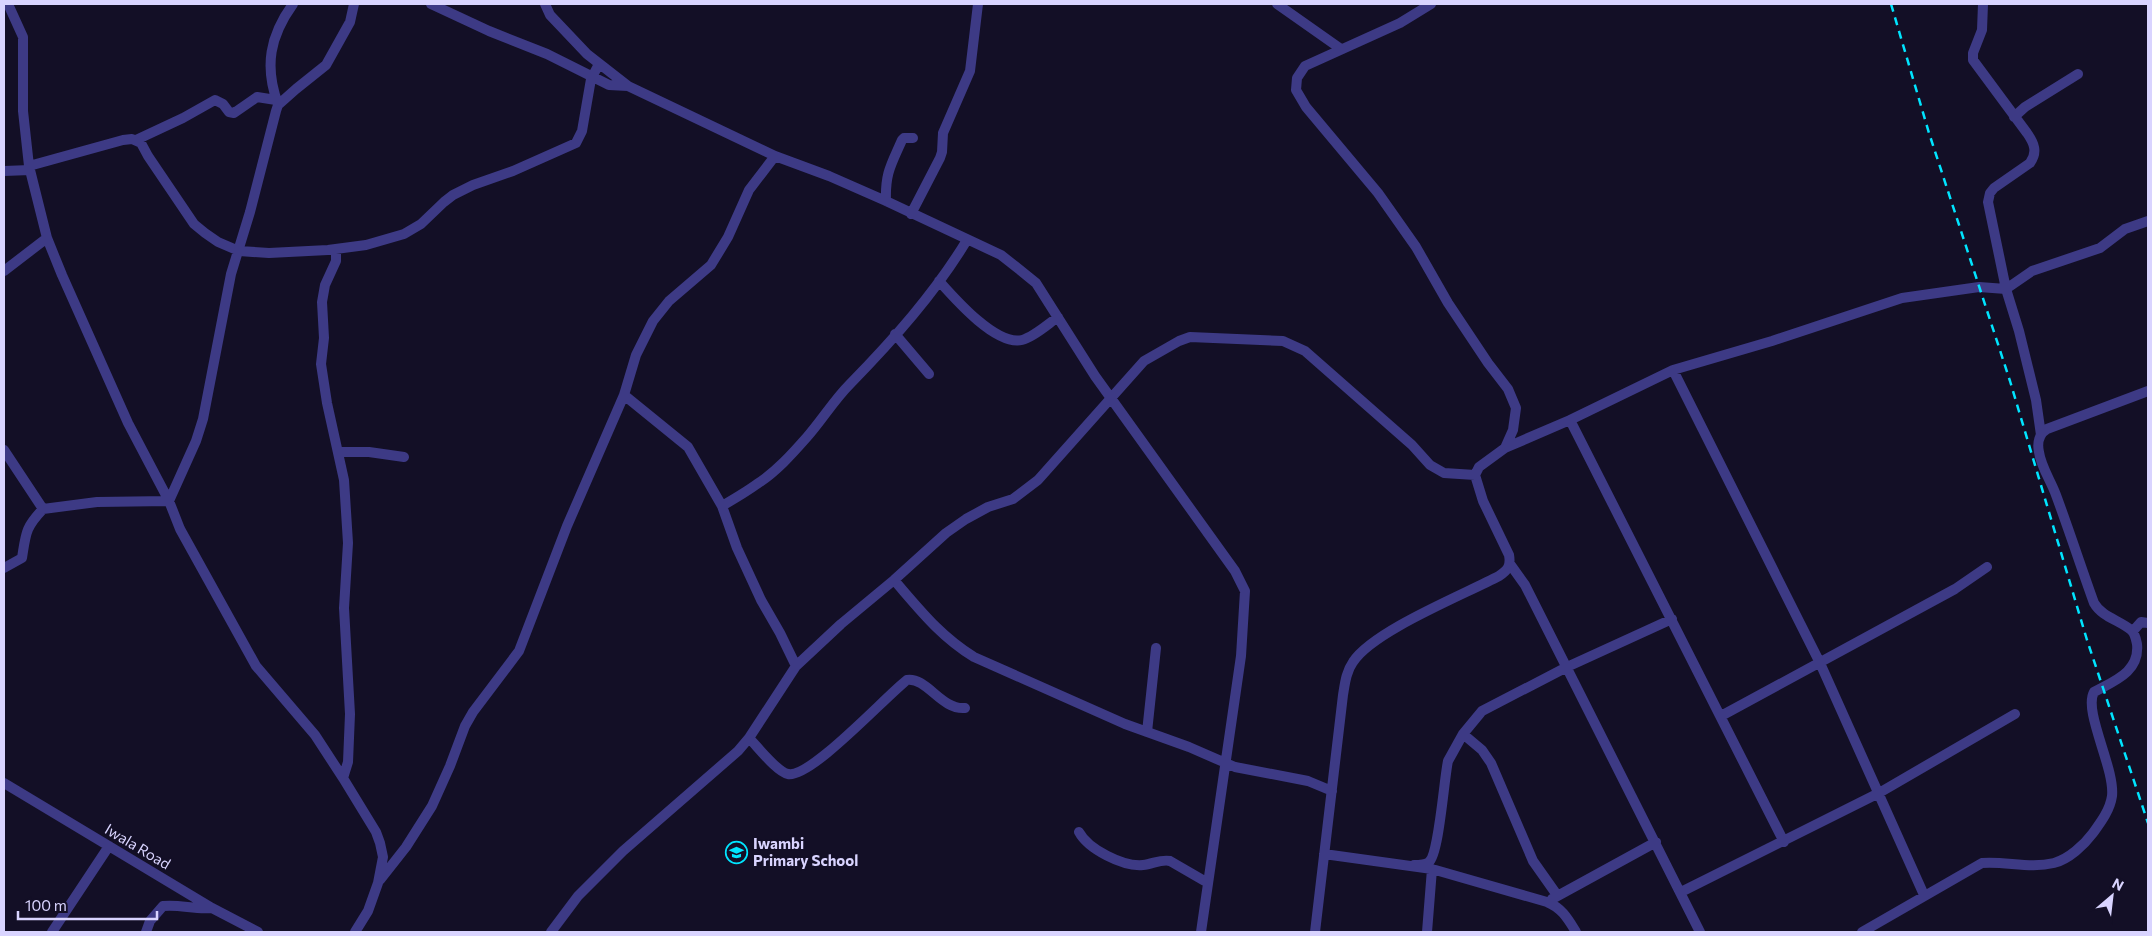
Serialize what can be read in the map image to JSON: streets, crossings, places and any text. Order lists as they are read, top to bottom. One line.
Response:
{"streets":{"street":["Iwala Road"]},"places":{"school or university":["Iwambi Primary School"]},"scale_bar":"100 m","north":"top right"}
